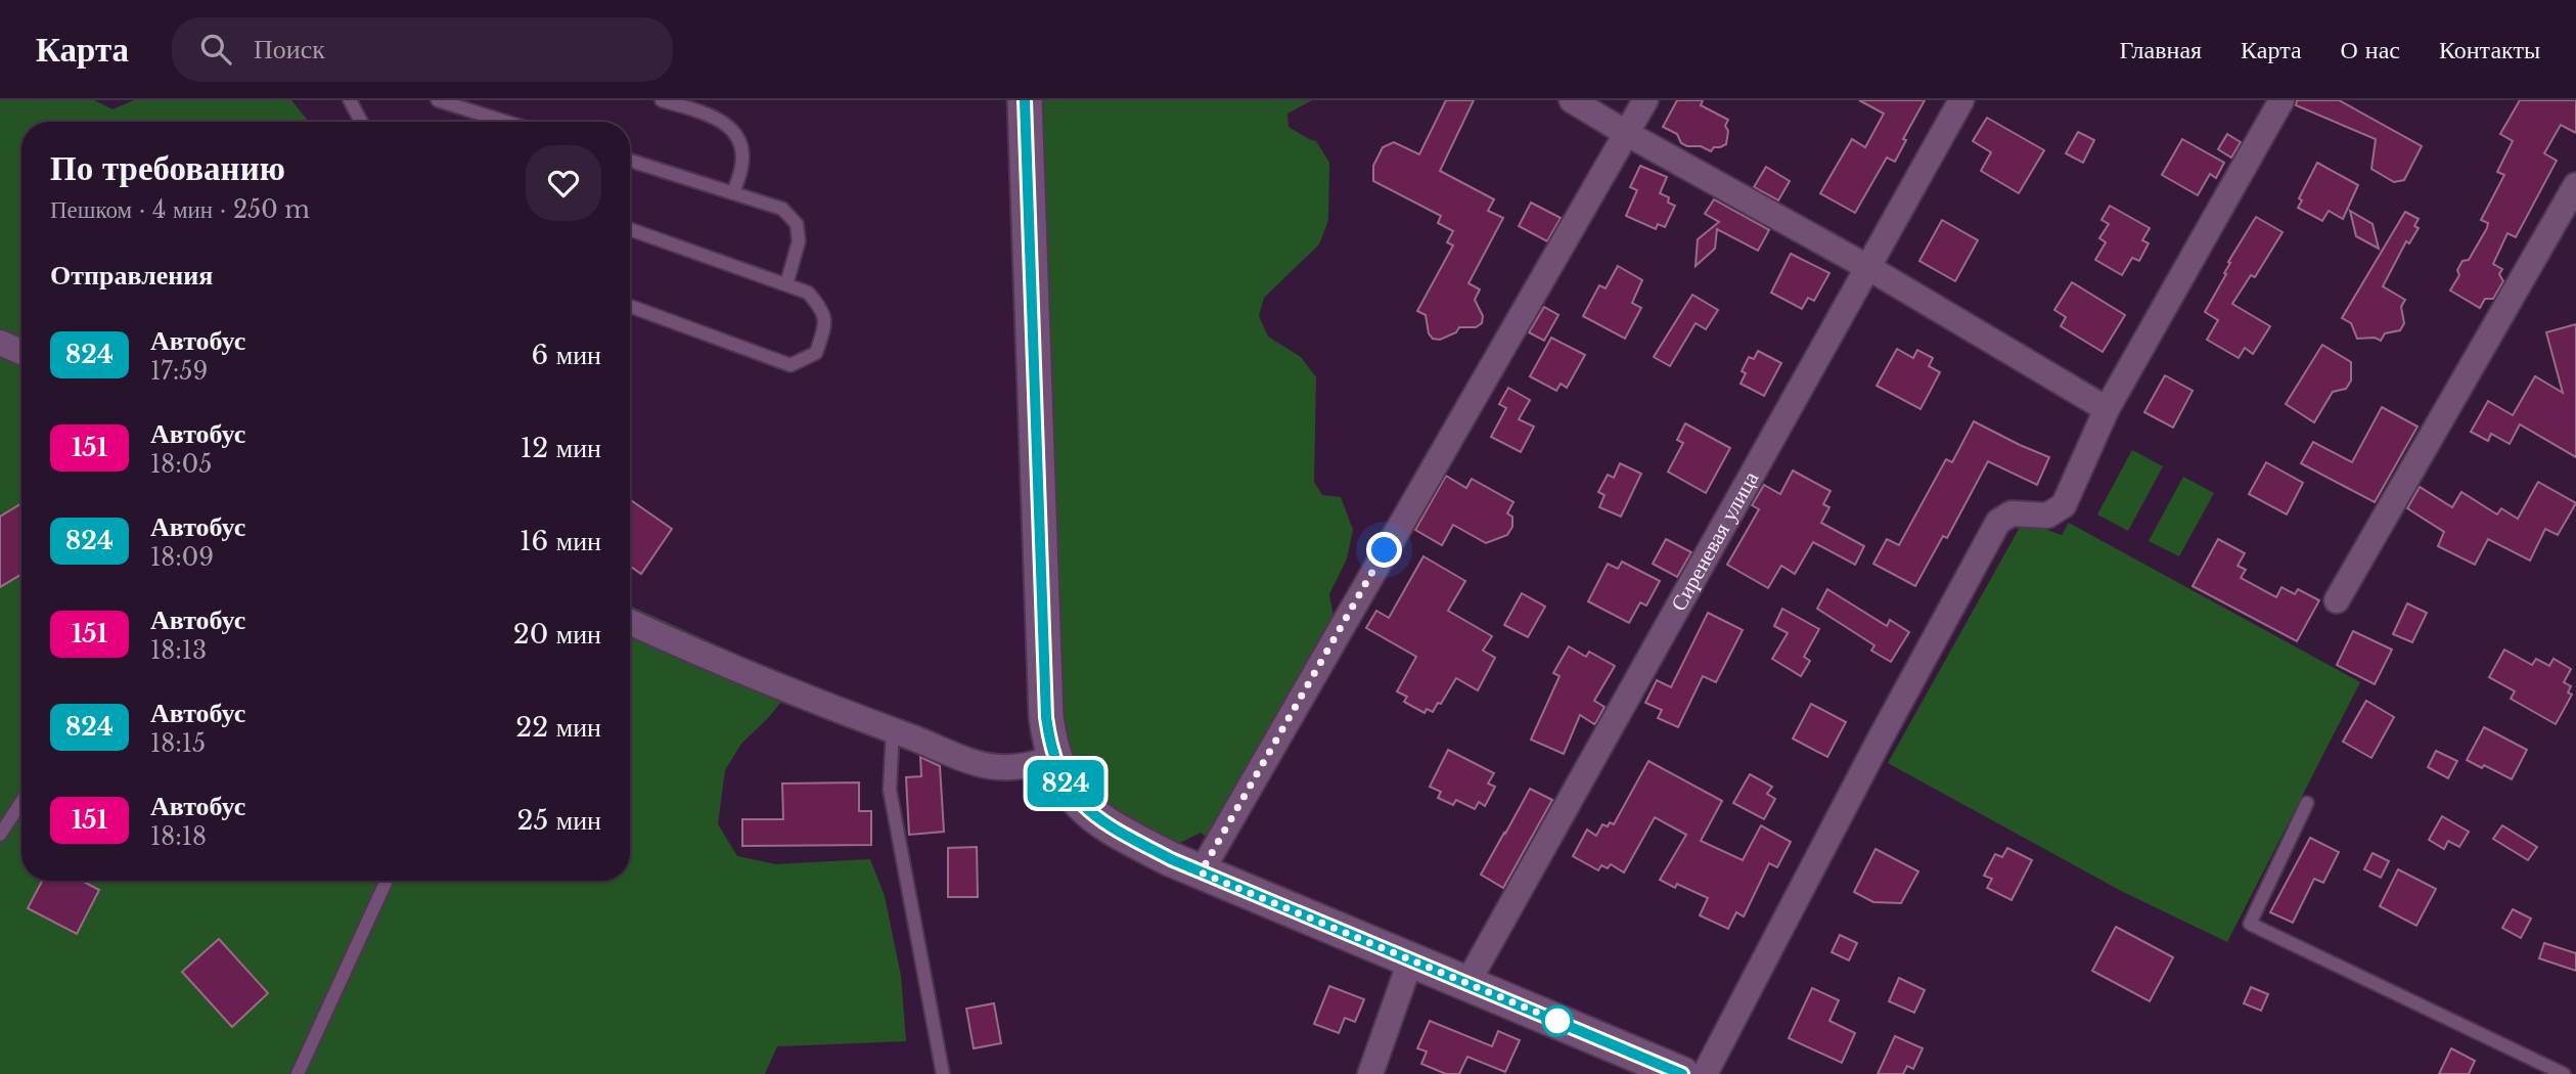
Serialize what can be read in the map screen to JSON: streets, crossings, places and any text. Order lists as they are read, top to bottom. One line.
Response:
{"streets":{"street":["Сиреневая улица"]},"lines":["bus line 824"],"page":{"header":"Карта","search":"Поиск","nav":["Главная","Карта","О нас","Контакты"],"on_map":"824","heading":[["По требованию","Пешком · 4 мин · 250 m"],"Отправления"],"list":[{"mark":"824","name":"Автобус","note":"17:59","value":"6 мин"},{"mark":"151","name":"Автобус","note":"18:05","value":"12 мин"},{"mark":"824","name":"Автобус","note":"18:09","value":"16 мин"},{"mark":"151","name":"Автобус","note":"18:13","value":"20 мин"},{"mark":"824","name":"Автобус","note":"18:15","value":"22 мин"},{"mark":"151","name":"Автобус","note":"18:18","value":"25 мин"}]}}
